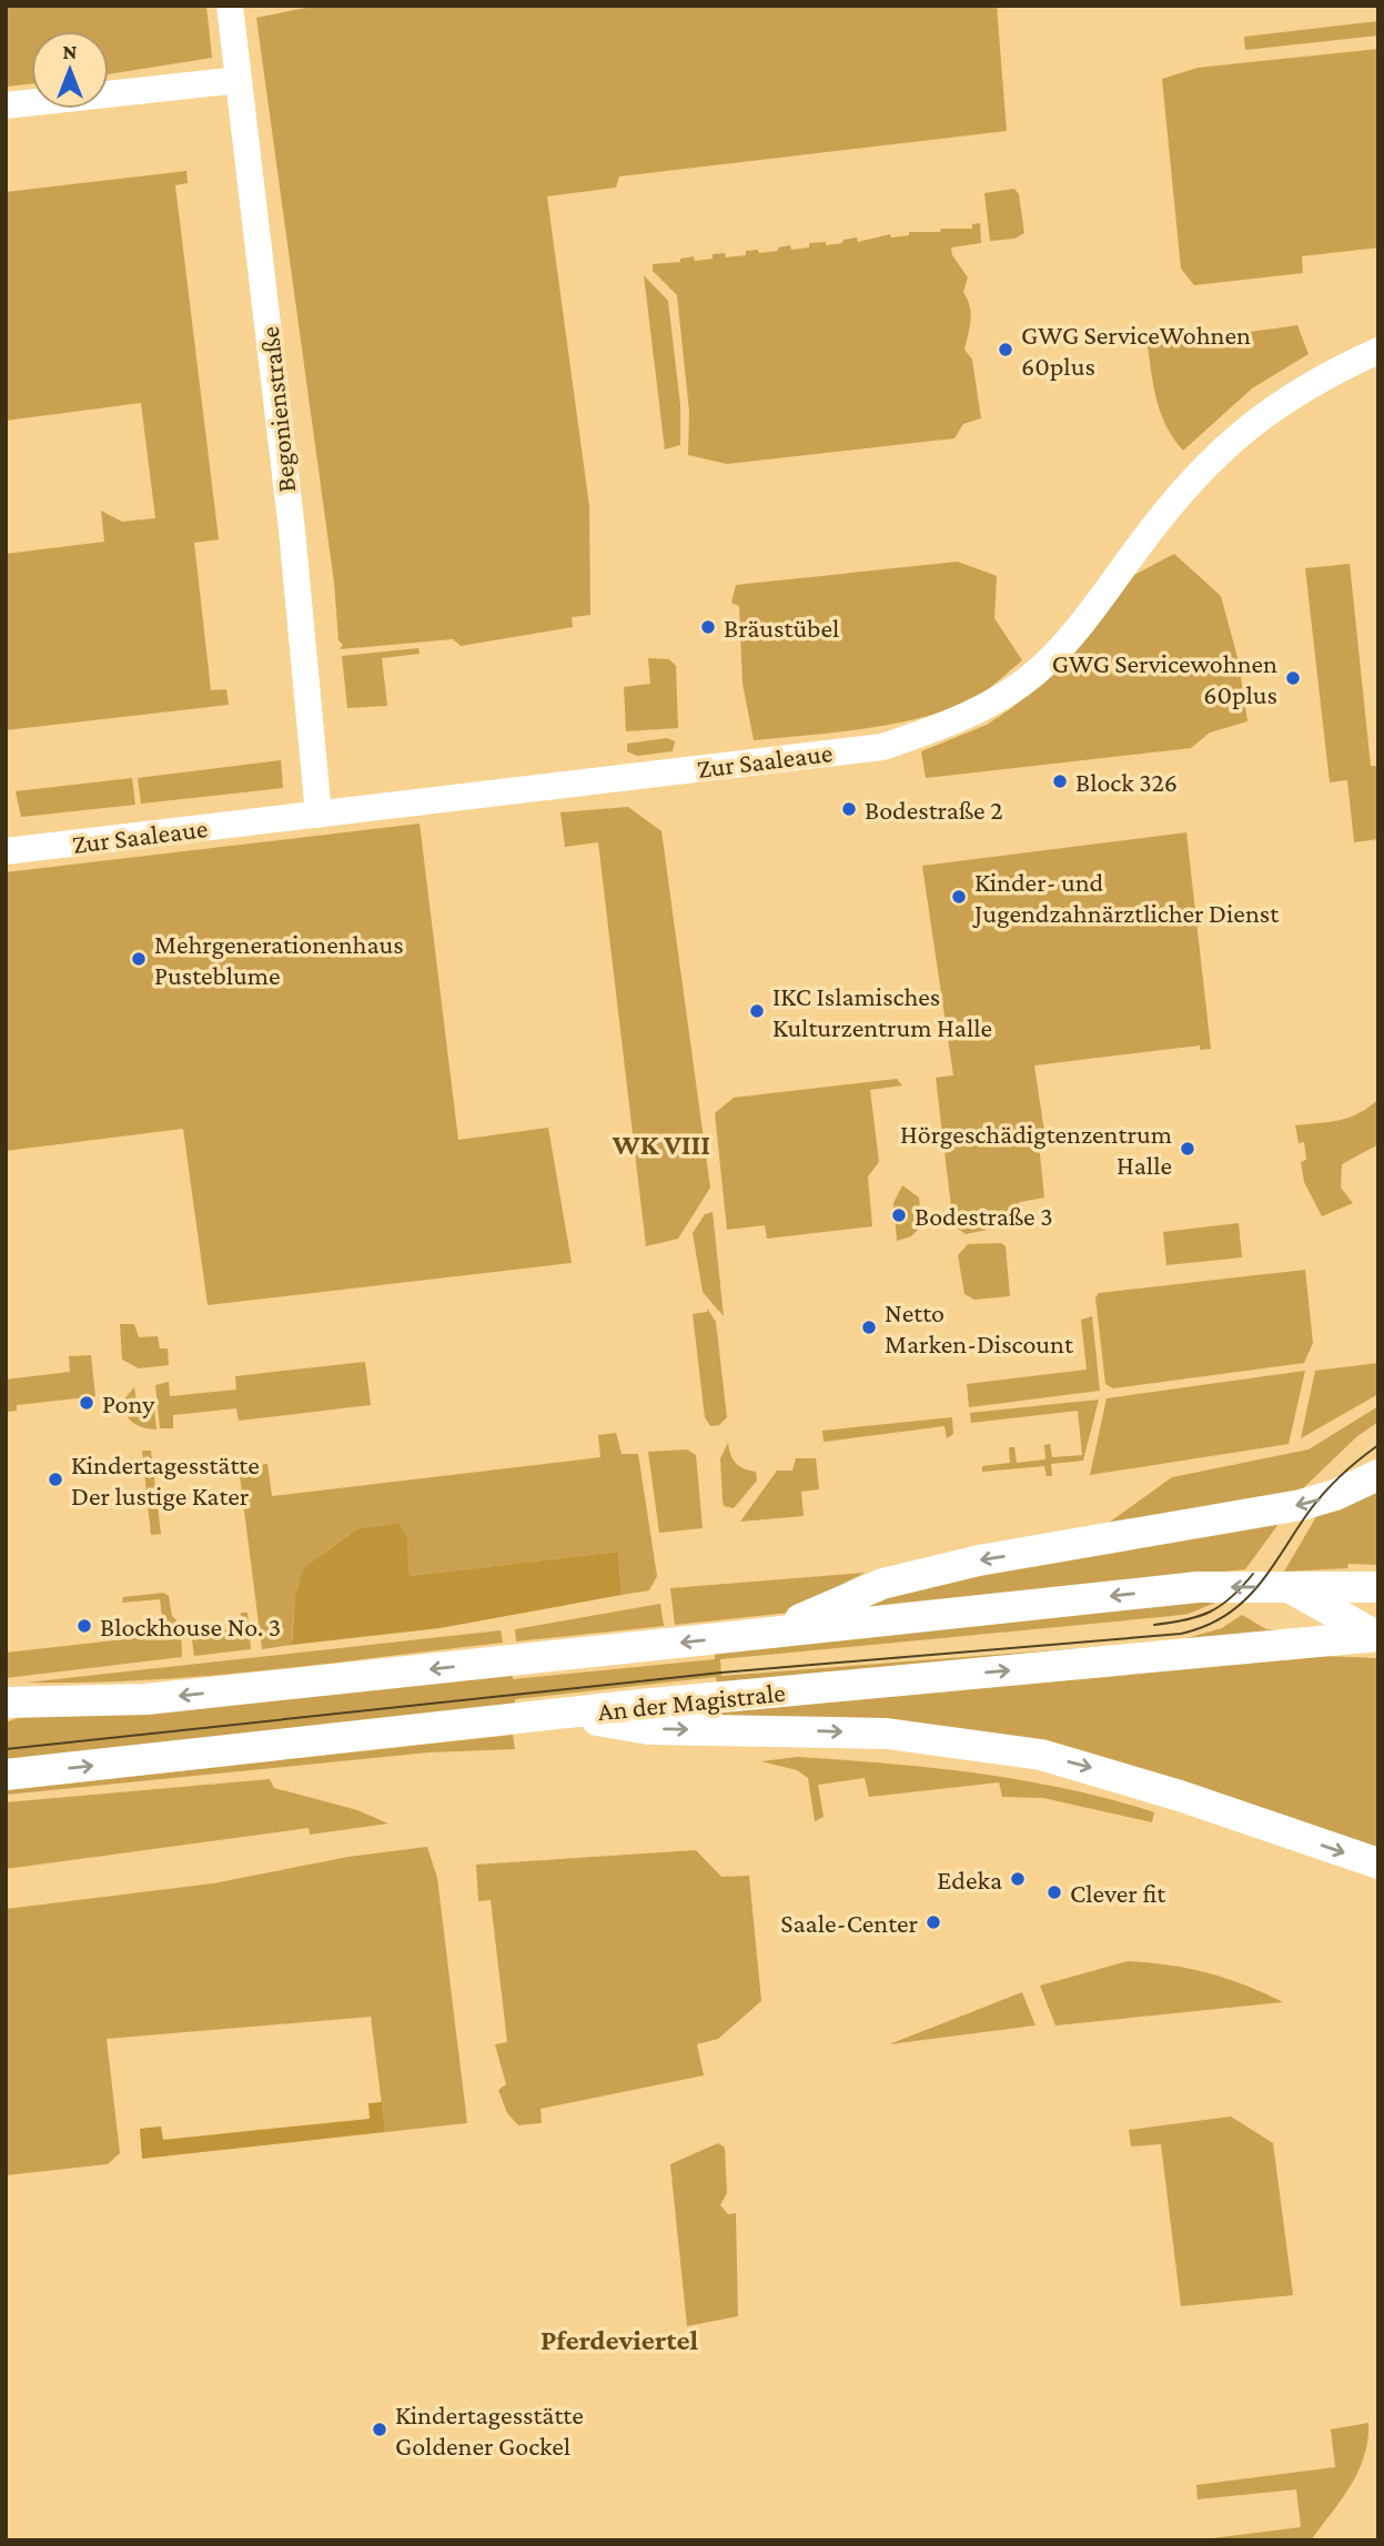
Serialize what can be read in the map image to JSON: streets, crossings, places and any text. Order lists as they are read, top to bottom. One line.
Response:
{"streets":{"main road":["An der Magistrale"],"street":["Begonienstraße","Zur Saaleaue"]},"crossings":[["Begonienstraße","Zur Saaleaue"]],"districts":["WK VIII","Pferdeviertel"],"places":["GWG ServiceWohnen 60plus","Bräustübel","GWG Servicewohnen 60plus","Block 326","Bodestraße 2","Kinder- und Jugendzahnärztlicher Dienst","Mehrgenerationenhaus Pusteblume","IKC Islamisches Kulturzentrum Halle","Hörgeschädigtenzentrum Halle","Bodestraße 3","Netto Marken-Discount","Pony","Kindertagesstätte Der lustige Kater","Blockhouse No. 3","Edeka","Clever fit","Saale-Center","Kindertagesstätte Goldener Gockel"],"north":"top"}
